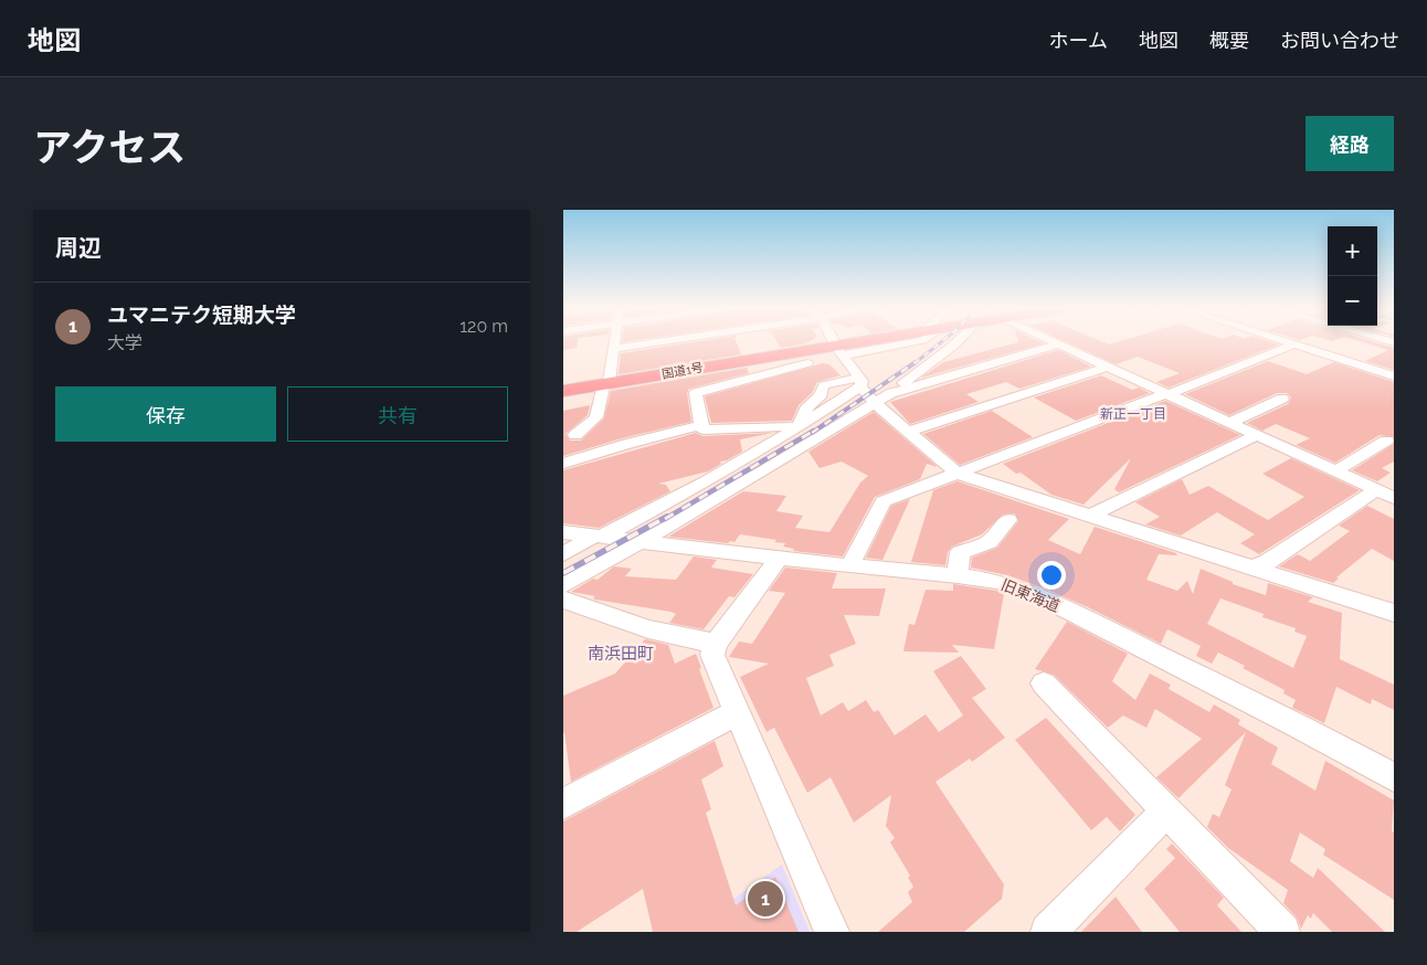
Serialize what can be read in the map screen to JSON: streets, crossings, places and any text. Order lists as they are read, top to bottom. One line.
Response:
{"streets":{"highway":["国道1号"],"street":["旧東海道"]},"districts":["新正一丁目","南浜田町"],"page":{"header":"地図","nav":["ホーム","地図","概要","お問い合わせ"],"title":"アクセス","buttons":["経路",["保存","共有"]],"heading":"周辺","map_buttons":["+","−"],"list":[{"mark":"1","name":"ユマニテク短期大学","note":"大学","value":"120 m"}],"pins":"1"}}
